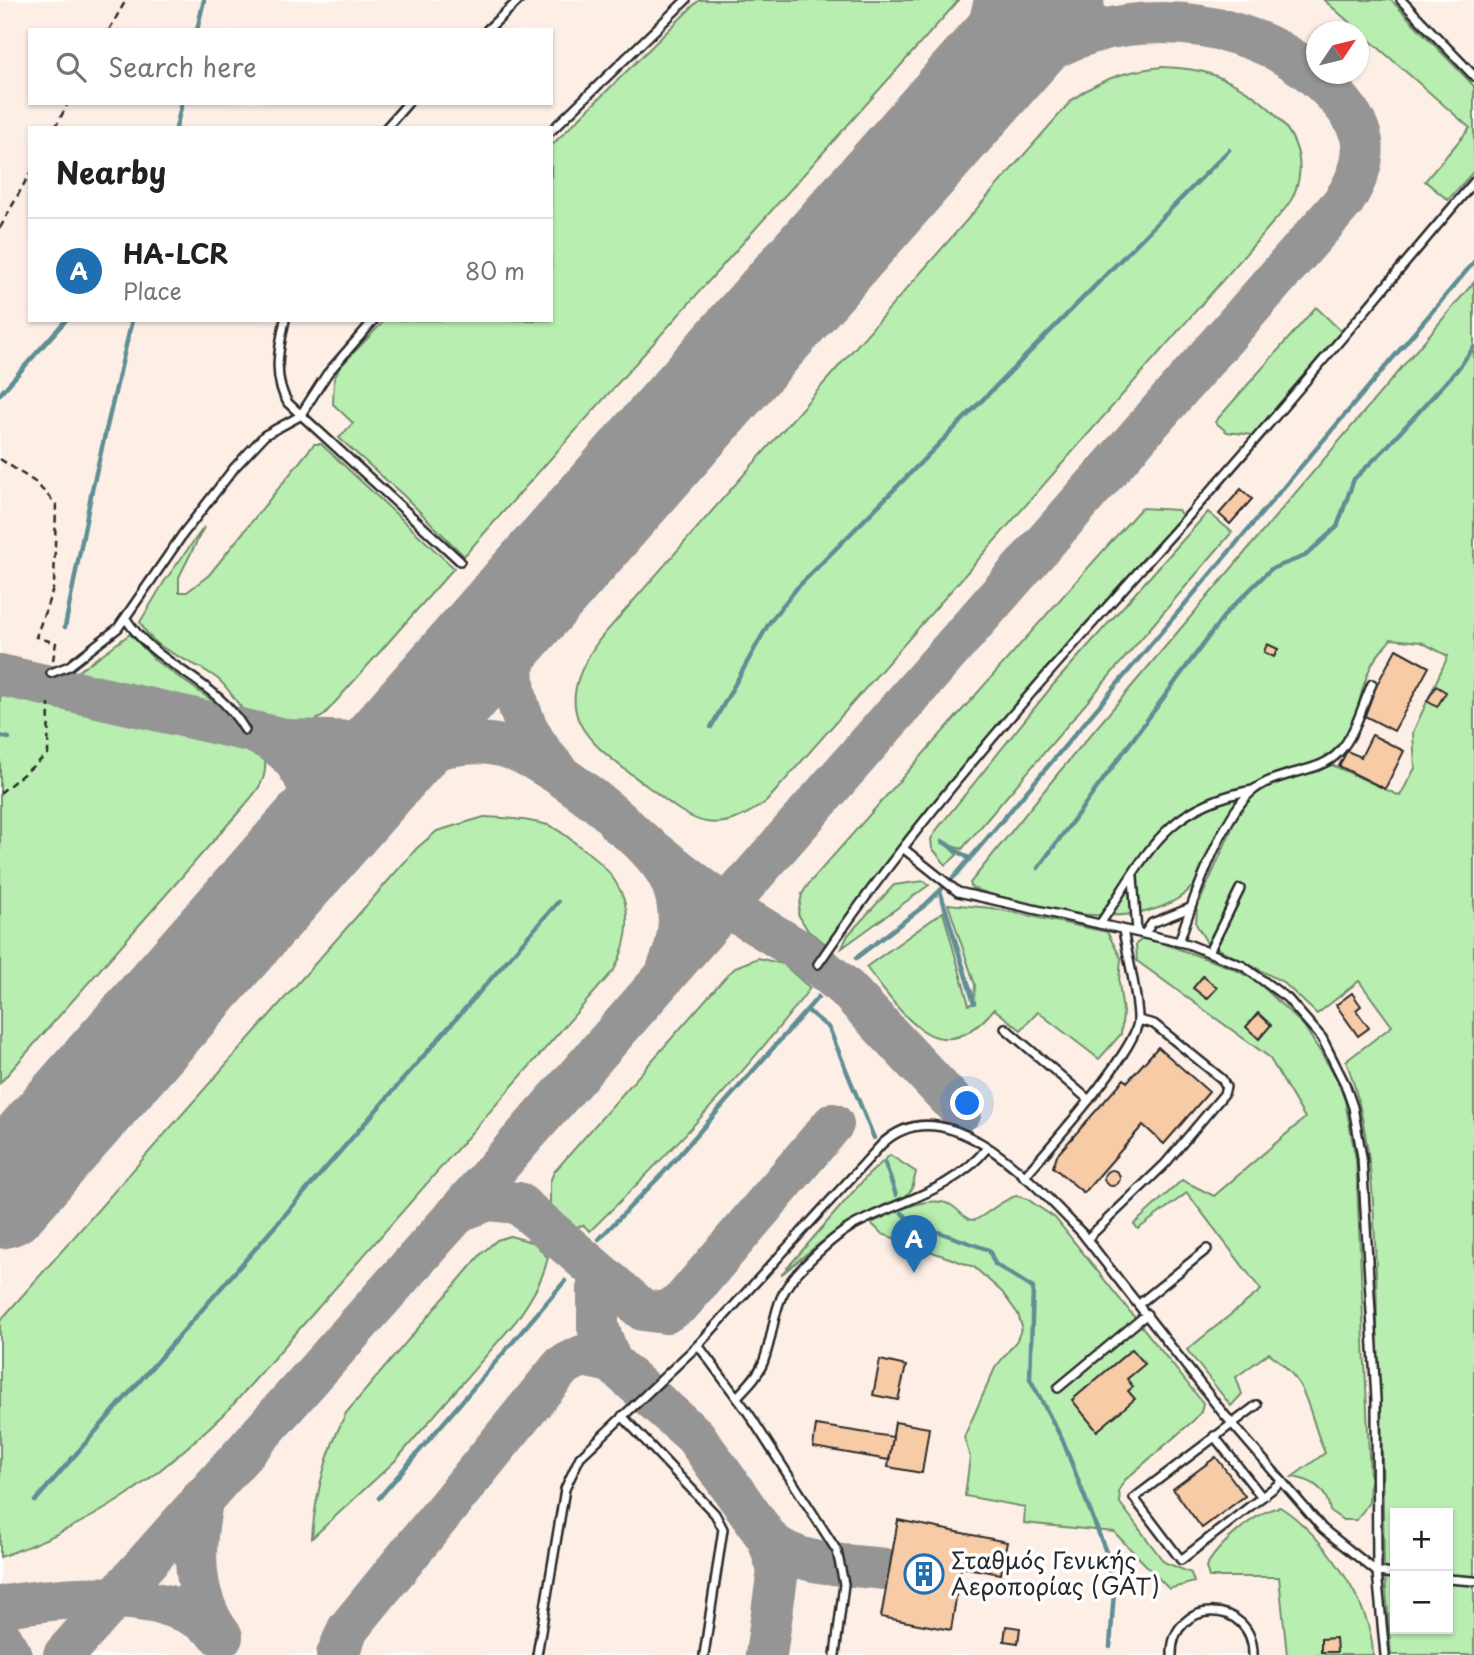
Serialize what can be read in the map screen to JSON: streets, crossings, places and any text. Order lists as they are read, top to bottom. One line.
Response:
{"places":{"building":["Σταθμός Γενικής Αεροπορίας (GAT)"]},"north":"top right","page":{"search":"Search here","heading":"Nearby","list":[{"mark":"A","name":"HA-LCR","note":"Place","value":"80 m"}],"pins":"A","map_buttons":["+","−"]}}
